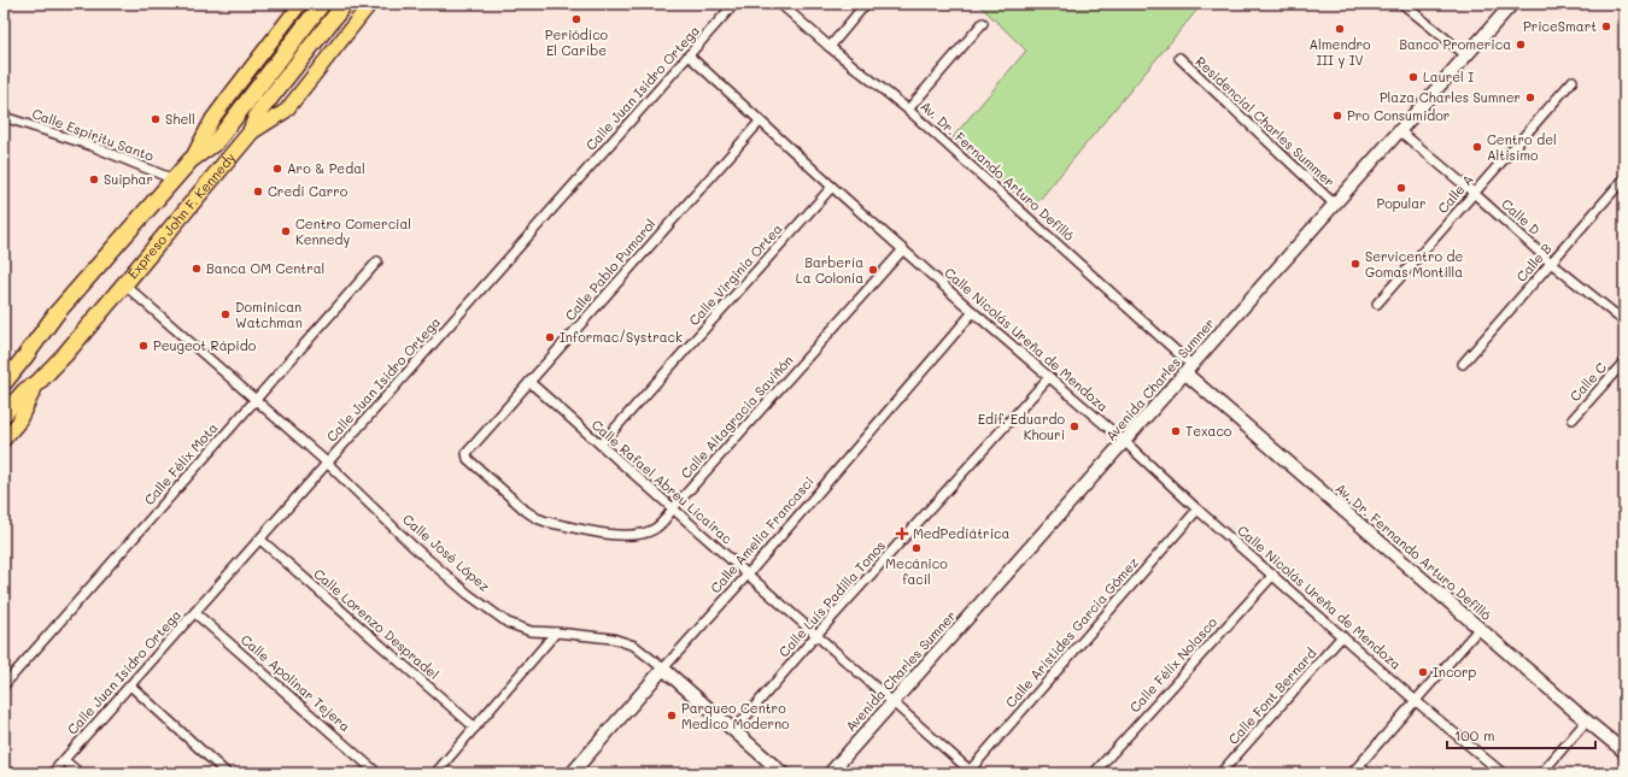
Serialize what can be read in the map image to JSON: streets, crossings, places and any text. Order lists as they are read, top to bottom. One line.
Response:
{"streets":{"highway":["Expreso John F. Kennedy"],"street":["Calle Juan Isidro Ortega","Residencial Charles Summer","Calle Espíritu Santo","Av. Dr. Fernando Arturo Defilló","Calle A","Calle D","Calle B","Calle Pablo Pumarol","Calle Virginia Ortea","Calle Nicolás Ureña de Mendoza","Avenida Charles Sumner","Calle C","Calle Altagracia Saviñón","Calle Félix Mota","Calle Rafael Abreu Licairac","Calle Amelia Francasci","Calle José López","Calle Luís Padilla Tonos","Calle Lorenzo Despradel","Calle Arístides García Gómez","Calle Félix Nolasco","Calle Apolinar Tejera","Calle Font Bernard"]},"crossings":[["Calle Juan Isidro Ortega","Calle Nicolás Ureña de Mendoza"],["Calle Juan Isidro Ortega","Calle José López"],["Calle Juan Isidro Ortega","Calle Lorenzo Despradel"],["Calle Juan Isidro Ortega","Calle Apolinar Tejera"],["Residencial Charles Summer","Avenida Charles Sumner"],["Calle Espíritu Santo","Expreso John F. Kennedy"],["Av. Dr. Fernando Arturo Defilló","Avenida Charles Sumner"],["Calle A","Calle D"],["Expreso John F. Kennedy","Calle José López"],["Calle D","Calle B"],["Calle D","Avenida Charles Sumner"],["Calle Pablo Pumarol","Calle Nicolás Ureña de Mendoza"],["Calle Pablo Pumarol","Calle Altagracia Saviñón"],["Calle Pablo Pumarol","Calle Rafael Abreu Licairac"],["Calle Virginia Ortea","Calle Nicolás Ureña de Mendoza"],["Calle Virginia Ortea","Calle Rafael Abreu Licairac"],["Calle Nicolás Ureña de Mendoza","Avenida Charles Sumner"],["Calle Nicolás Ureña de Mendoza","Calle Altagracia Saviñón"],["Calle Nicolás Ureña de Mendoza","Calle Amelia Francasci"],["Calle Nicolás Ureña de Mendoza","Calle Luís Padilla Tonos"],["Calle Nicolás Ureña de Mendoza","Calle Arístides García Gómez"],["Calle Nicolás Ureña de Mendoza","Calle Félix Nolasco"],["Calle Nicolás Ureña de Mendoza","Calle Font Bernard"],["Avenida Charles Sumner","Calle Rafael Abreu Licairac"],["Calle Altagracia Saviñón","Calle Rafael Abreu Licairac"],["Calle Félix Mota","Calle José López"],["Calle Rafael Abreu Licairac","Calle Amelia Francasci"],["Calle Rafael Abreu Licairac","Calle Luís Padilla Tonos"],["Calle Rafael Abreu Licairac","Calle Arístides García Gómez"],["Calle Amelia Francasci","Calle José López"],["Calle José López","Calle Luís Padilla Tonos"]],"places":{"other":["Periódico El Caribe","PriceSmart","Almendro III y IV","Banco Promerica","Laurel I","Plaza Charles Sumner","Pro Consumidor","Shell","Centro del Altisimo","Aro & Pedal","Suiphar","Popular","Credi Carro","Centro Comercial Kennedy","Servicentro de Gomas Montilla","Banca OM Central","Barbería La Colonia","Dominican Watchman","Informac/Systrack","Peugeot Rápido","Edif. Eduardo Khouri","Texaco","Mecánico facil","Incorp","Parqueo Centro Medico Moderno"],"health":["MedPediátrica"]},"scale_bar":"100 m"}
